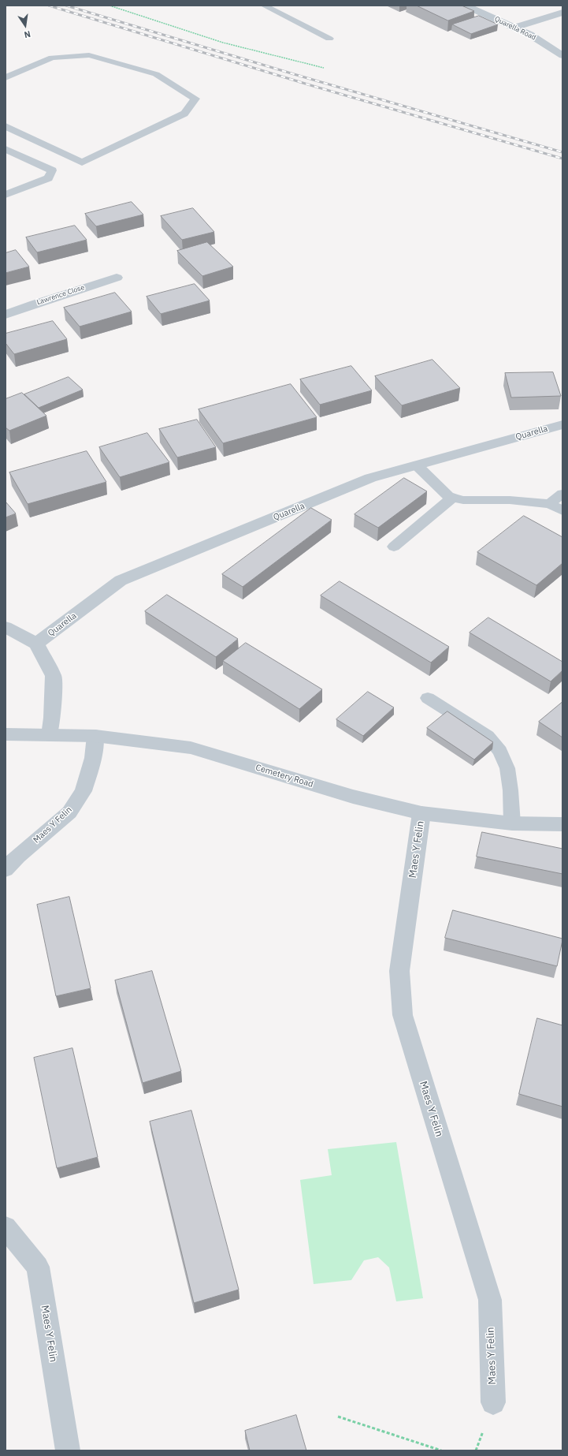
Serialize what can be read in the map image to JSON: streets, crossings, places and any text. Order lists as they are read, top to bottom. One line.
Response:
{"streets":{"street":["Quarella Road","Lawrence Close","Quarella","Cemetery Road","Maes Y Felin"]},"crossings":[["Cemetery Road","Maes Y Felin"]],"north":"bottom"}
